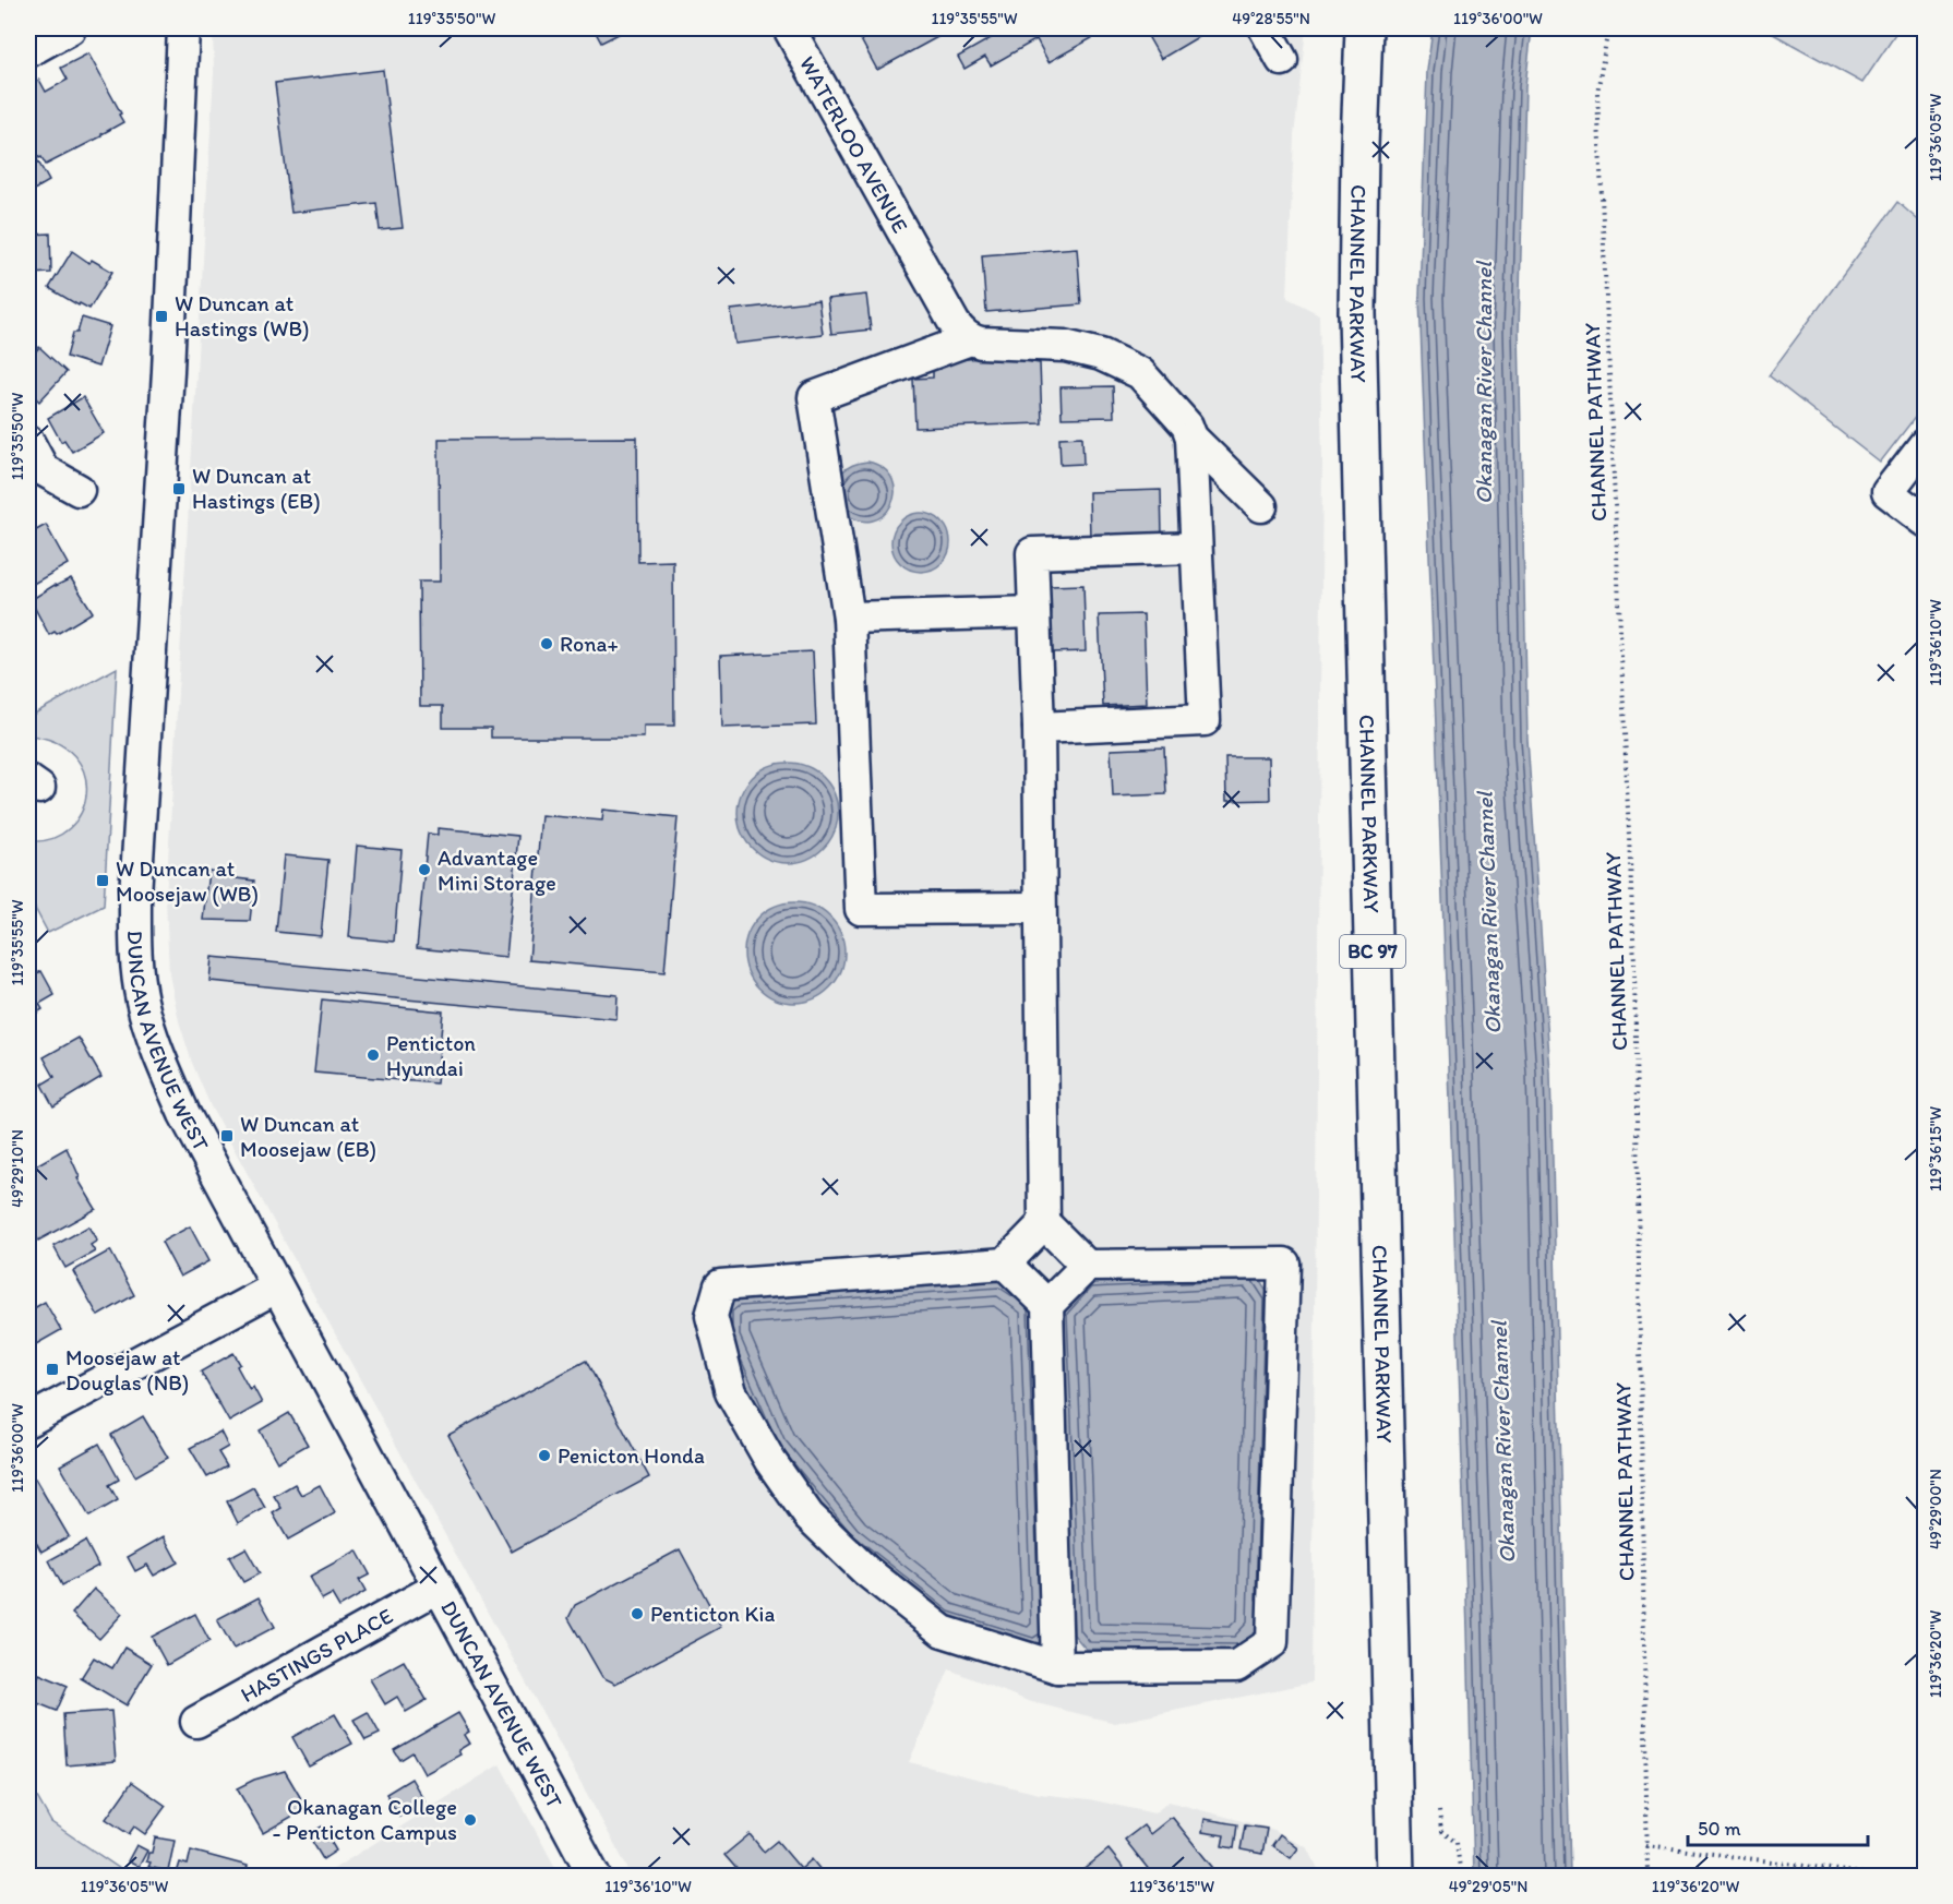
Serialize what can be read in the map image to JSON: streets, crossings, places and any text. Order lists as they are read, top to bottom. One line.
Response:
{"streets":{"highway":["CHANNEL PARKWAY","BC 97"],"street":["WATERLOO AVENUE","DUNCAN AVENUE WEST","HASTINGS PLACE"],"path":["CHANNEL PATHWAY"]},"crossings":[["DUNCAN AVENUE WEST","HASTINGS PLACE"]],"water":["Okanagan River Channel"],"places":{"transit":["W Duncan at Hastings (WB)","W Duncan at Hastings (EB)","W Duncan at Moosejaw (WB)","W Duncan at Moosejaw (EB)","Moosejaw at Douglas (NB)"],"other":["Rona+","Advantage Mini Storage","Penticton Hyundai","Penicton Honda","Penticton Kia","Okanagan College - Penticton Campus"]},"scale_bar":"50 m","coordinates":["119°35'50\"W","119°35'55\"W","49°28'55\"N","119°36'00\"W","119°36'05\"W","119°36'10\"W","119°36'15\"W","49°29'10\"N","49°29'00\"N","119°36'20\"W","49°29'05\"N"]}
